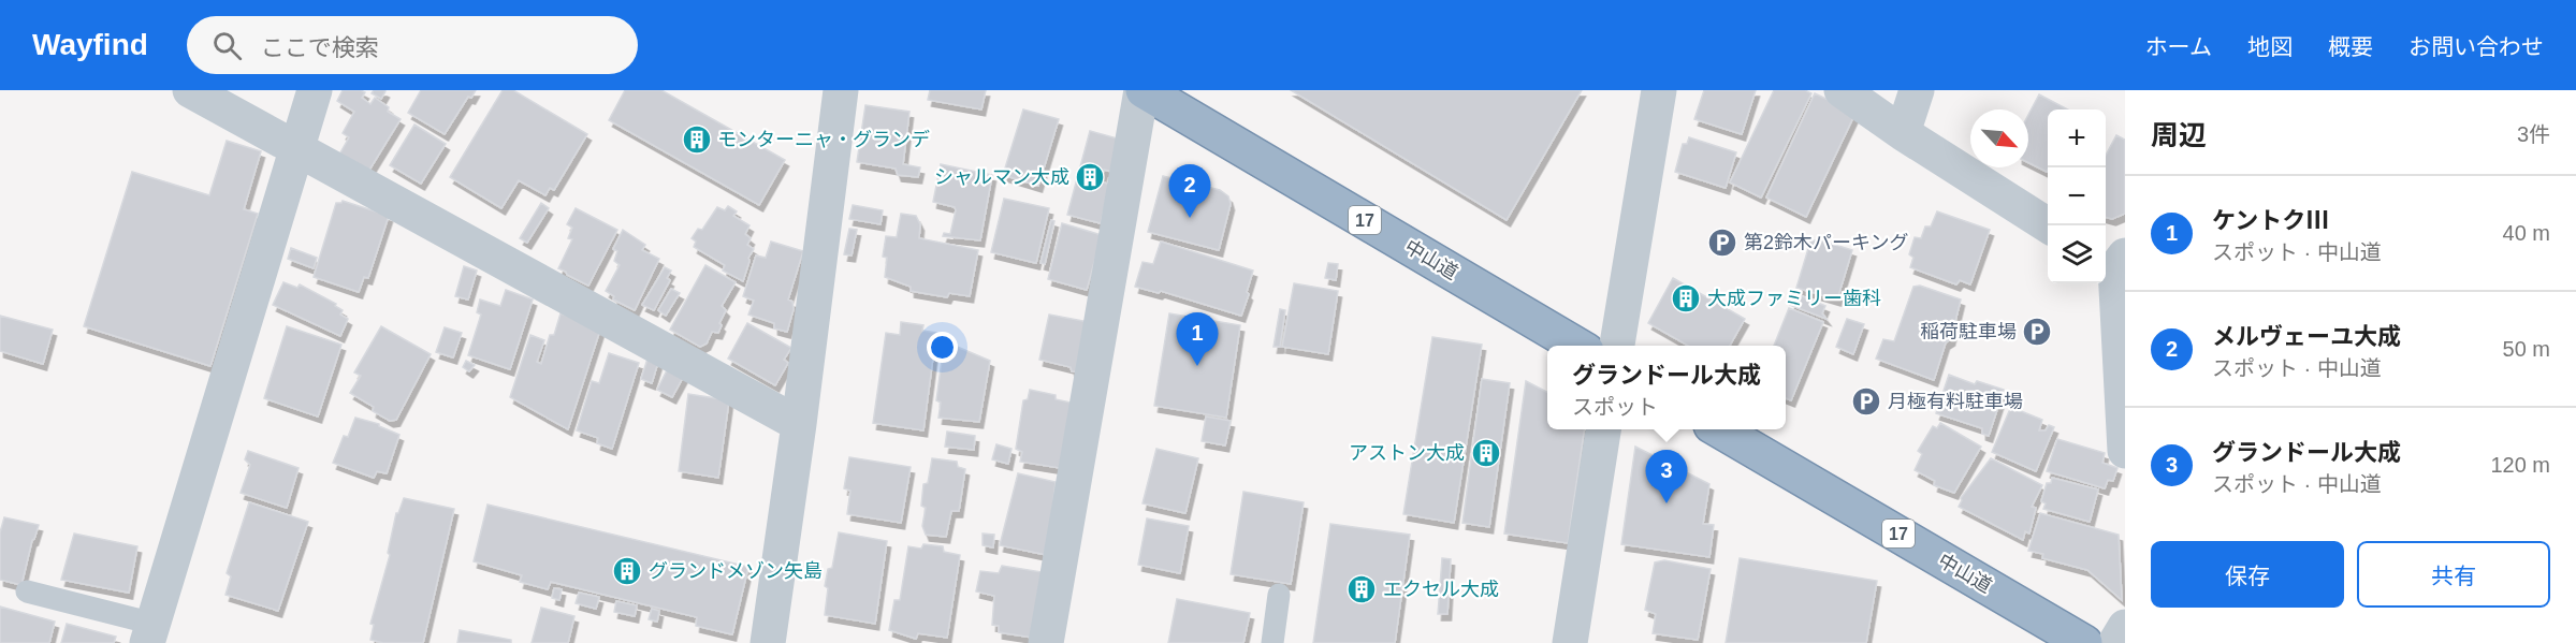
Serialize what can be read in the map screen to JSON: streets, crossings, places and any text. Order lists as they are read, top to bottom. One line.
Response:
{"streets":{"highway":["17","中山道"]},"places":{"building":["モンターニャ・グランデ","シャルマン大成","大成ファミリー歯科","アストン大成","グランドメゾン矢島","エクセル大成"],"parking":["第2鈴木パーキング","稲荷駐車場","月極有料駐車場"]},"north":"bottom right","page":{"header":"Wayfind","search":"ここで検索","nav":["ホーム","地図","概要","お問い合わせ"],"heading":["周辺","3件"],"map_buttons":["+","−"],"pins":["2","1","3"],"list":[{"mark":"1","name":"ケントクⅢ","note":"スポット · 中山道","value":"40 m"},{"mark":"2","name":"メルヴェーユ大成","note":"スポット · 中山道","value":"50 m"},{"mark":"3","name":"グランドール大成","note":"スポット · 中山道","value":"120 m"}],"popup":["グランドール大成","スポット"],"buttons":["保存","共有"]}}
